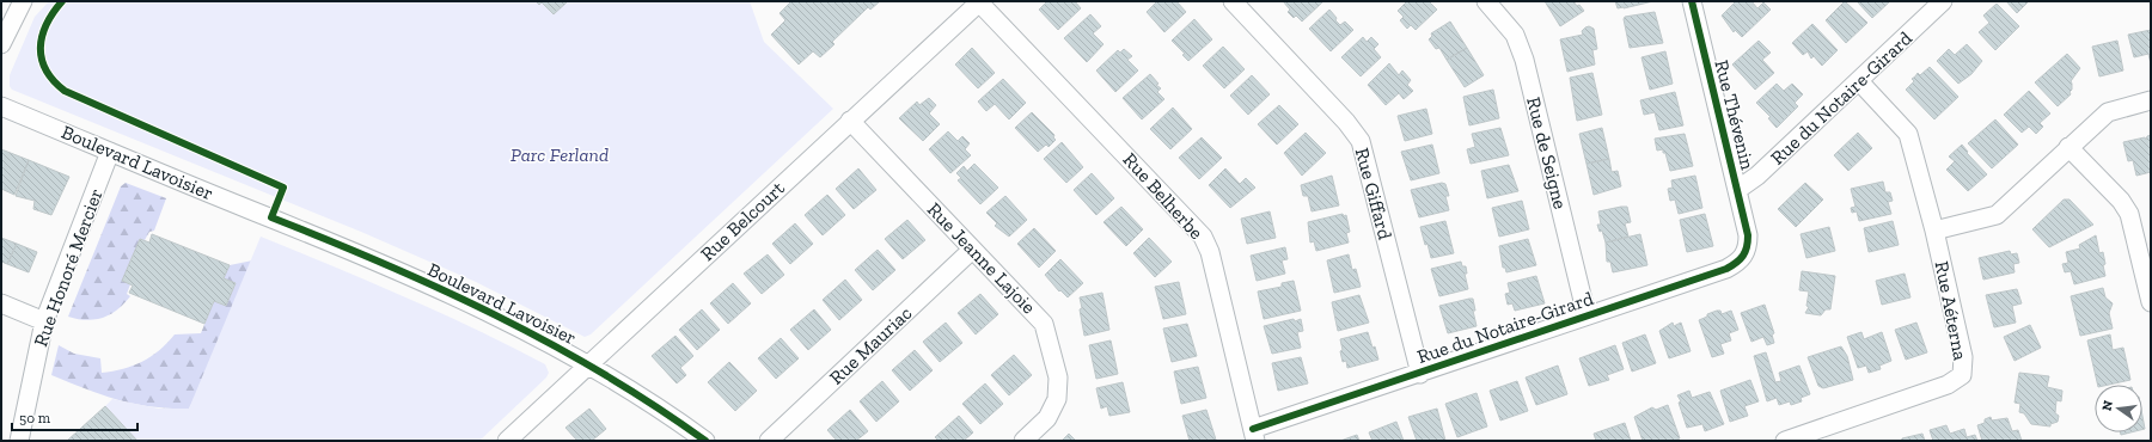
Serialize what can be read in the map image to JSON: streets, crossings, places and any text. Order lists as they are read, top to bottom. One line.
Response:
{"streets":{"street":["Rue du Notaire-Girard","Rue Thévenin","Rue de Seigne","Boulevard Lavoisier","Rue Giffard","Rue Belherbe","Rue Belcourt","Rue Jeanne Lajoie","Rue Honoré Mercier","Rue Aéterna","Rue Mauriac"]},"crossings":[["Rue du Notaire-Girard","Rue Thévenin"],["Rue du Notaire-Girard","Rue de Seigne"],["Rue du Notaire-Girard","Rue Giffard"],["Rue du Notaire-Girard","Rue Belherbe"],["Rue du Notaire-Girard","Rue Aéterna"],["Boulevard Lavoisier","Rue Belcourt"],["Boulevard Lavoisier","Rue Honoré Mercier"],["Rue Belherbe","Rue Belcourt"],["Rue Belcourt","Rue Jeanne Lajoie"],["Rue Jeanne Lajoie","Rue Mauriac"]],"parks":["Parc Ferland"],"scale_bar":"50 m","north":"left"}
